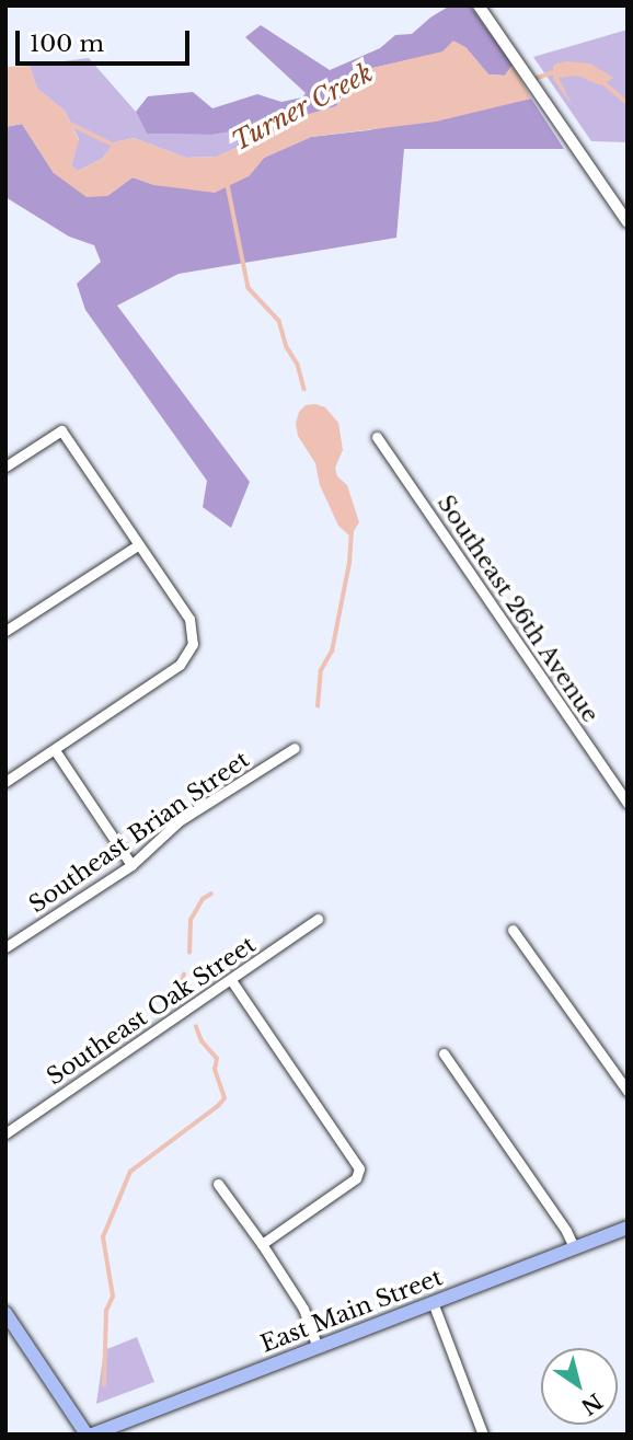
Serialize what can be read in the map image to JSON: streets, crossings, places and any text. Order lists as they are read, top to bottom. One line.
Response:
{"streets":{"main road":["East Main Street"],"street":["Southeast 26th Avenue","Southeast Brian Street","Southeast Oak Street"]},"water":["Turner Creek"],"scale_bar":"100 m","north":"bottom right"}
